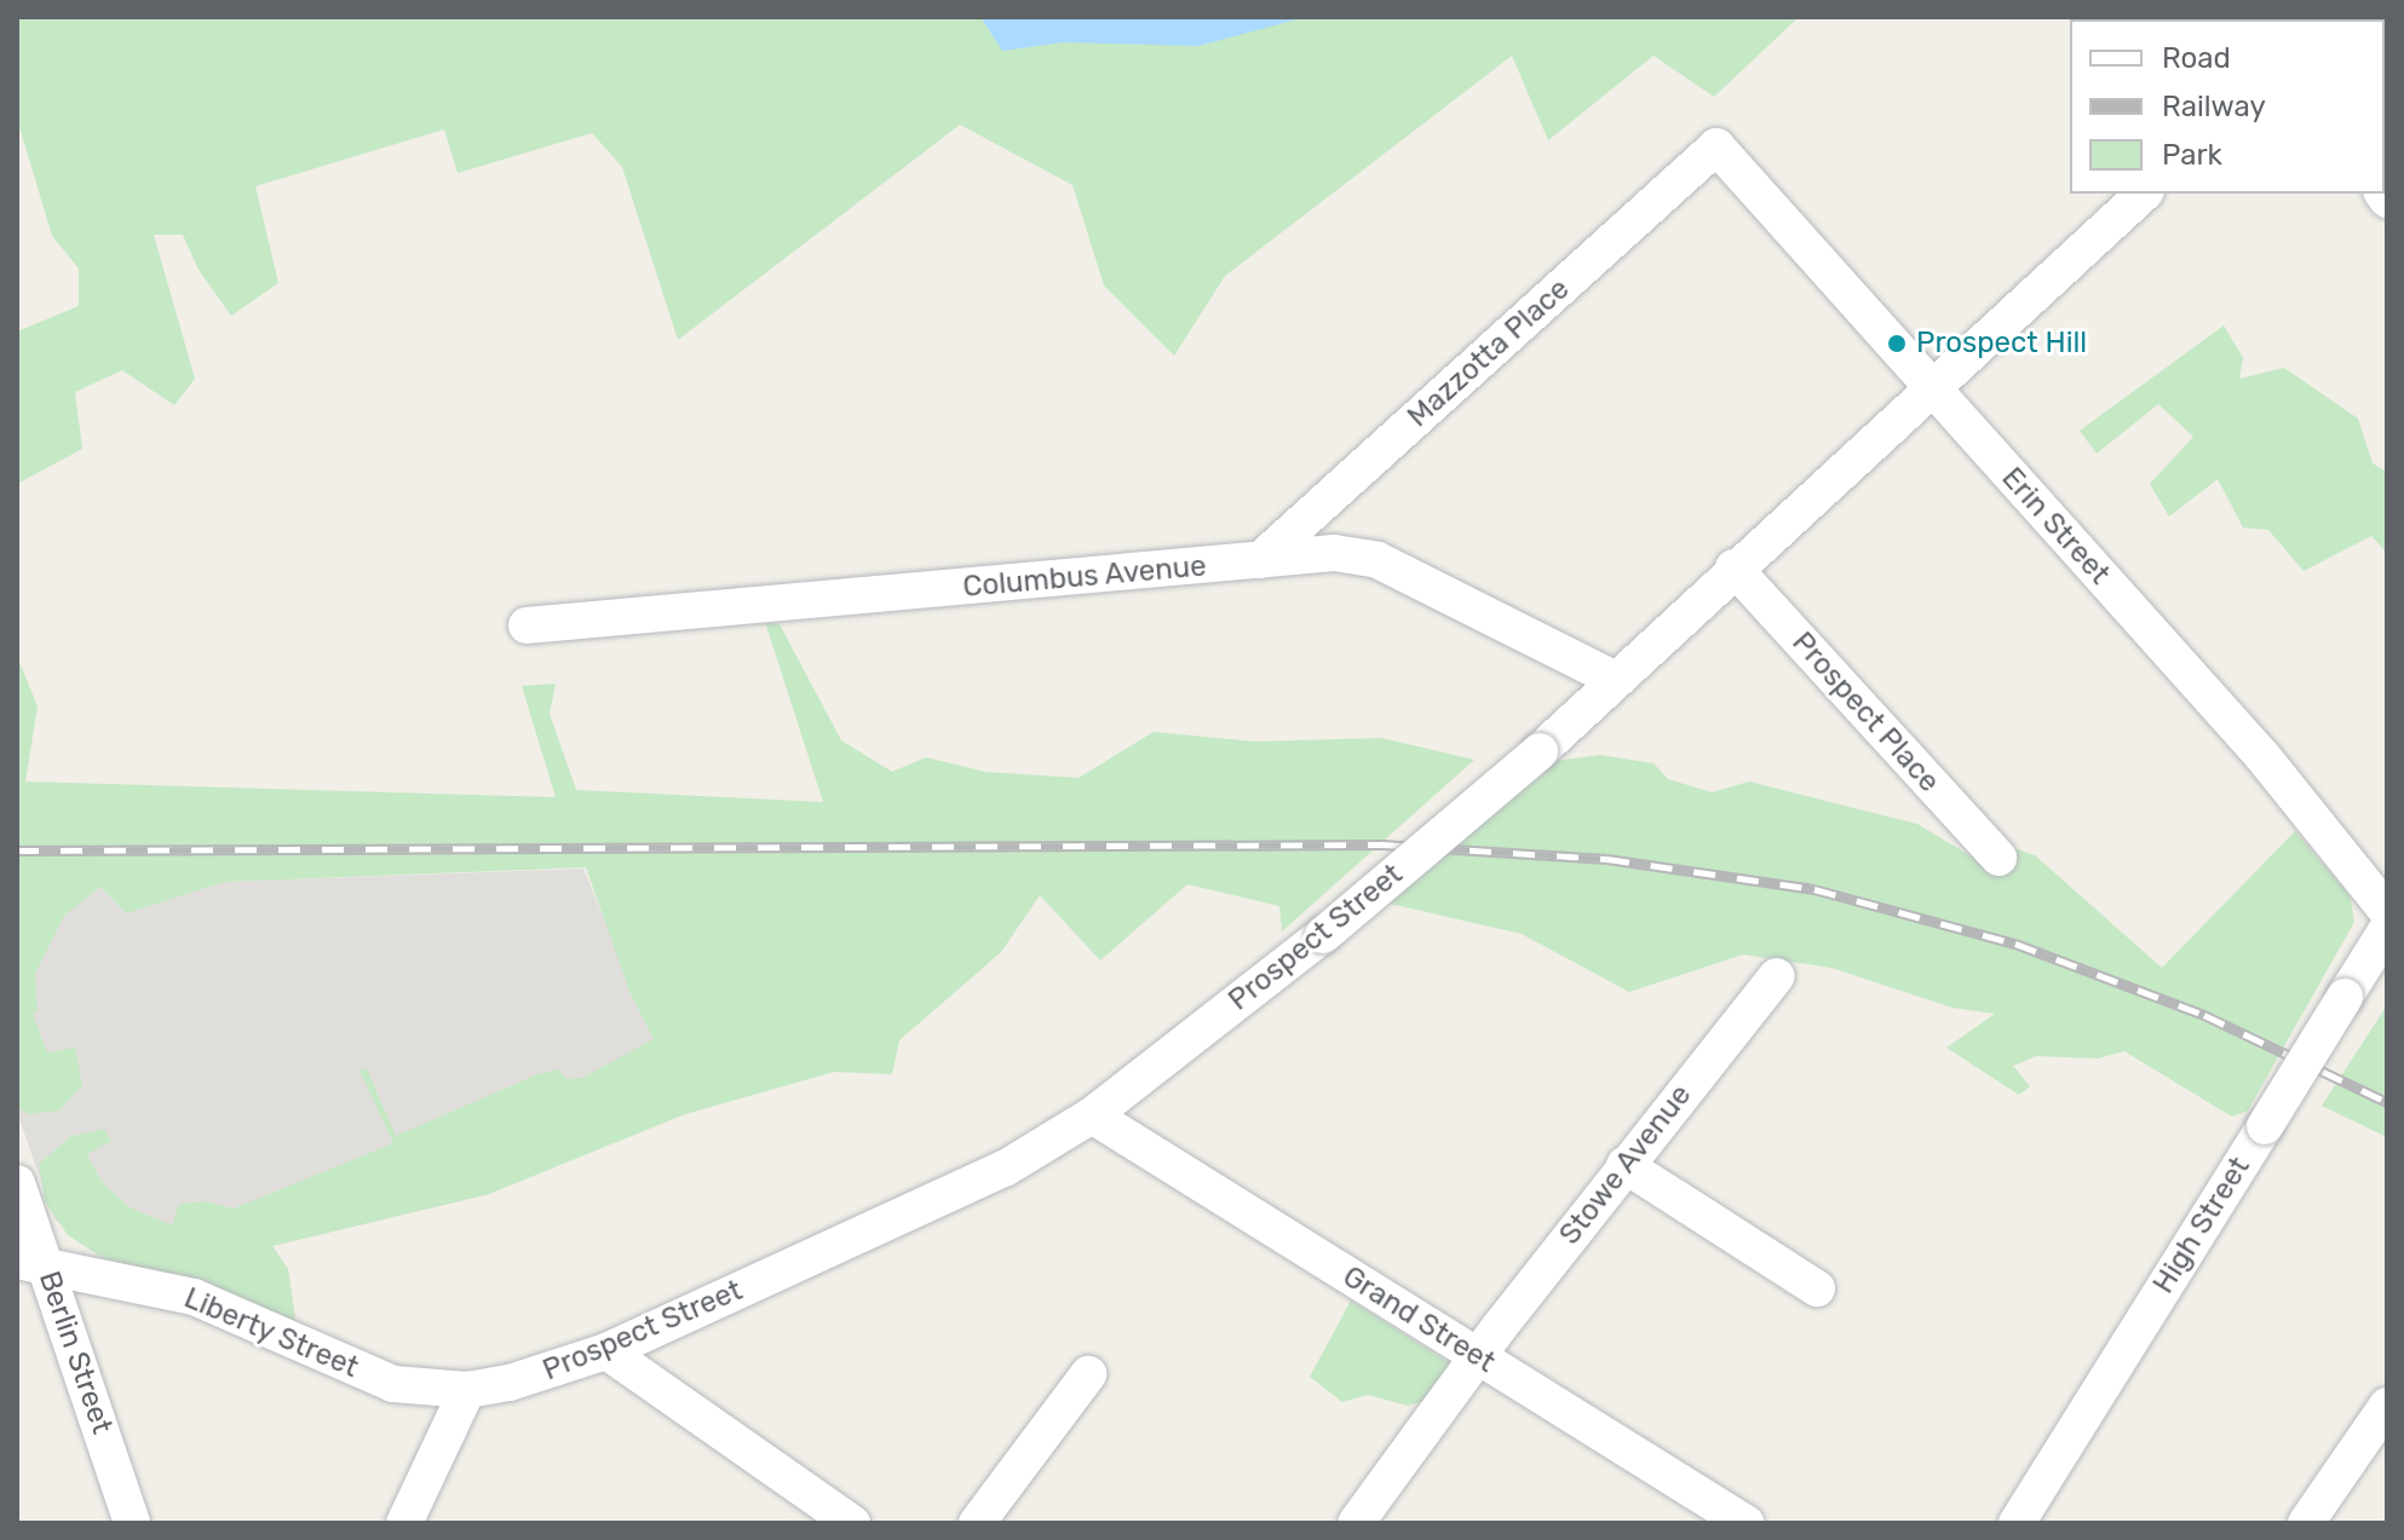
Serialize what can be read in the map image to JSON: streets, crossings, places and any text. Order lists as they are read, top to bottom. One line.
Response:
{"streets":{"street":["Mazzotta Place","Erin Street","Columbus Avenue","Prospect Place","Prospect Street","Stowe Avenue","High Street","Grand Street","Liberty Street","Berlin Street"]},"crossings":[["Mazzotta Place","Erin Street"],["Mazzotta Place","Columbus Avenue"],["Erin Street","Prospect Street"],["Columbus Avenue","Prospect Street"],["Prospect Place","Prospect Street"],["Prospect Street","Grand Street"],["Prospect Street","Liberty Street"],["Stowe Avenue","Grand Street"],["Liberty Street","Berlin Street"]],"places":["Prospect Hill"],"legend":["Road","Railway","Park"]}
